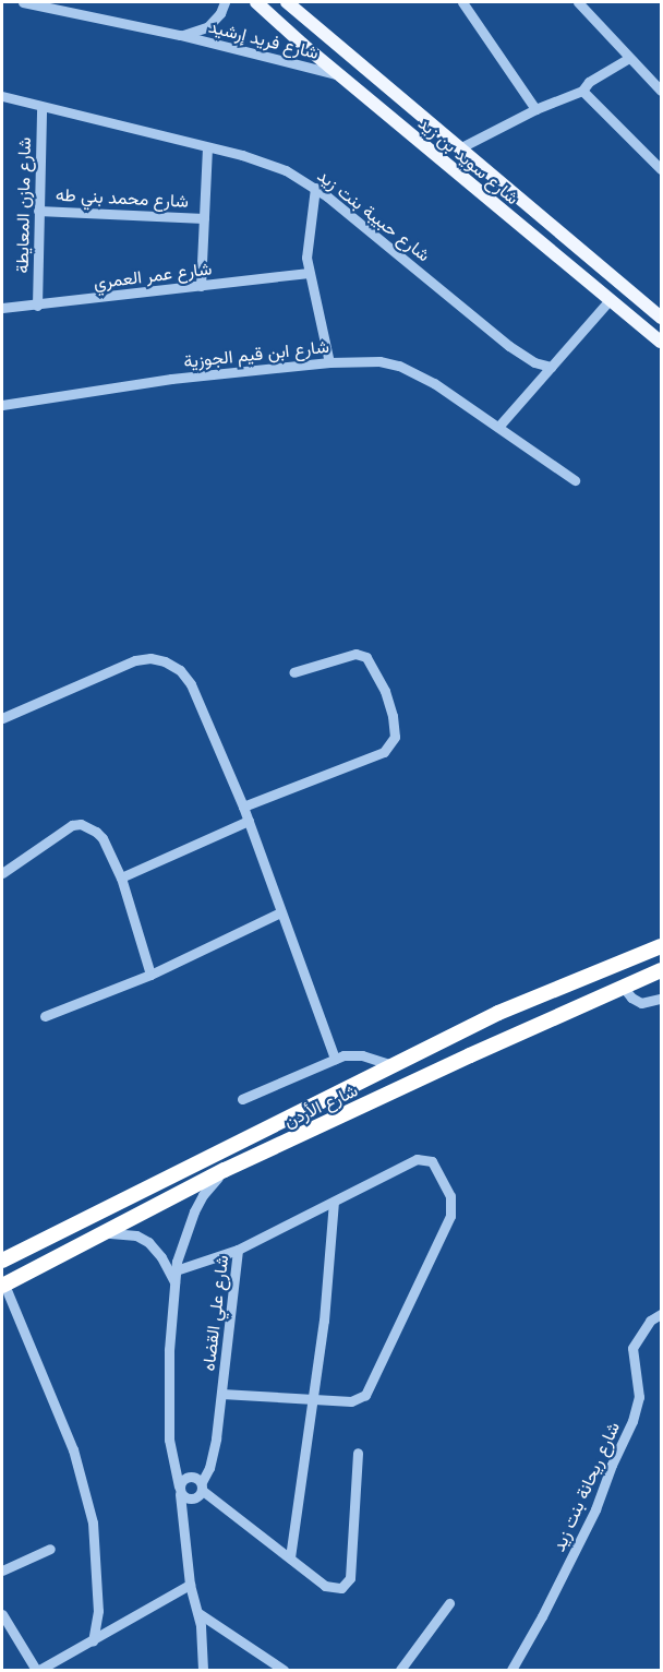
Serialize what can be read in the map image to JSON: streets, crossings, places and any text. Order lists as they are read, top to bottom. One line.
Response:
{"streets":{"highway":["شارع الأردن"],"main road":["شارع سويد بن زيد"],"street":["شارع فريد إرشيد","شارع محمد بني طه","شارع مازن المعايطة","شارع حبيبة بنت زيد","شارع عمر العمري","شارع ابن قيم الجوزية","شارع علي القضاه","شارع ريحانة بنت زيد"]},"crossings":[["شارع فريد إرشيد","شارع سويد بن زيد"],["شارع محمد بني طه","شارع مازن المعايطة"],["شارع مازن المعايطة","شارع حبيبة بنت زيد"],["شارع مازن المعايطة","شارع عمر العمري"]]}
